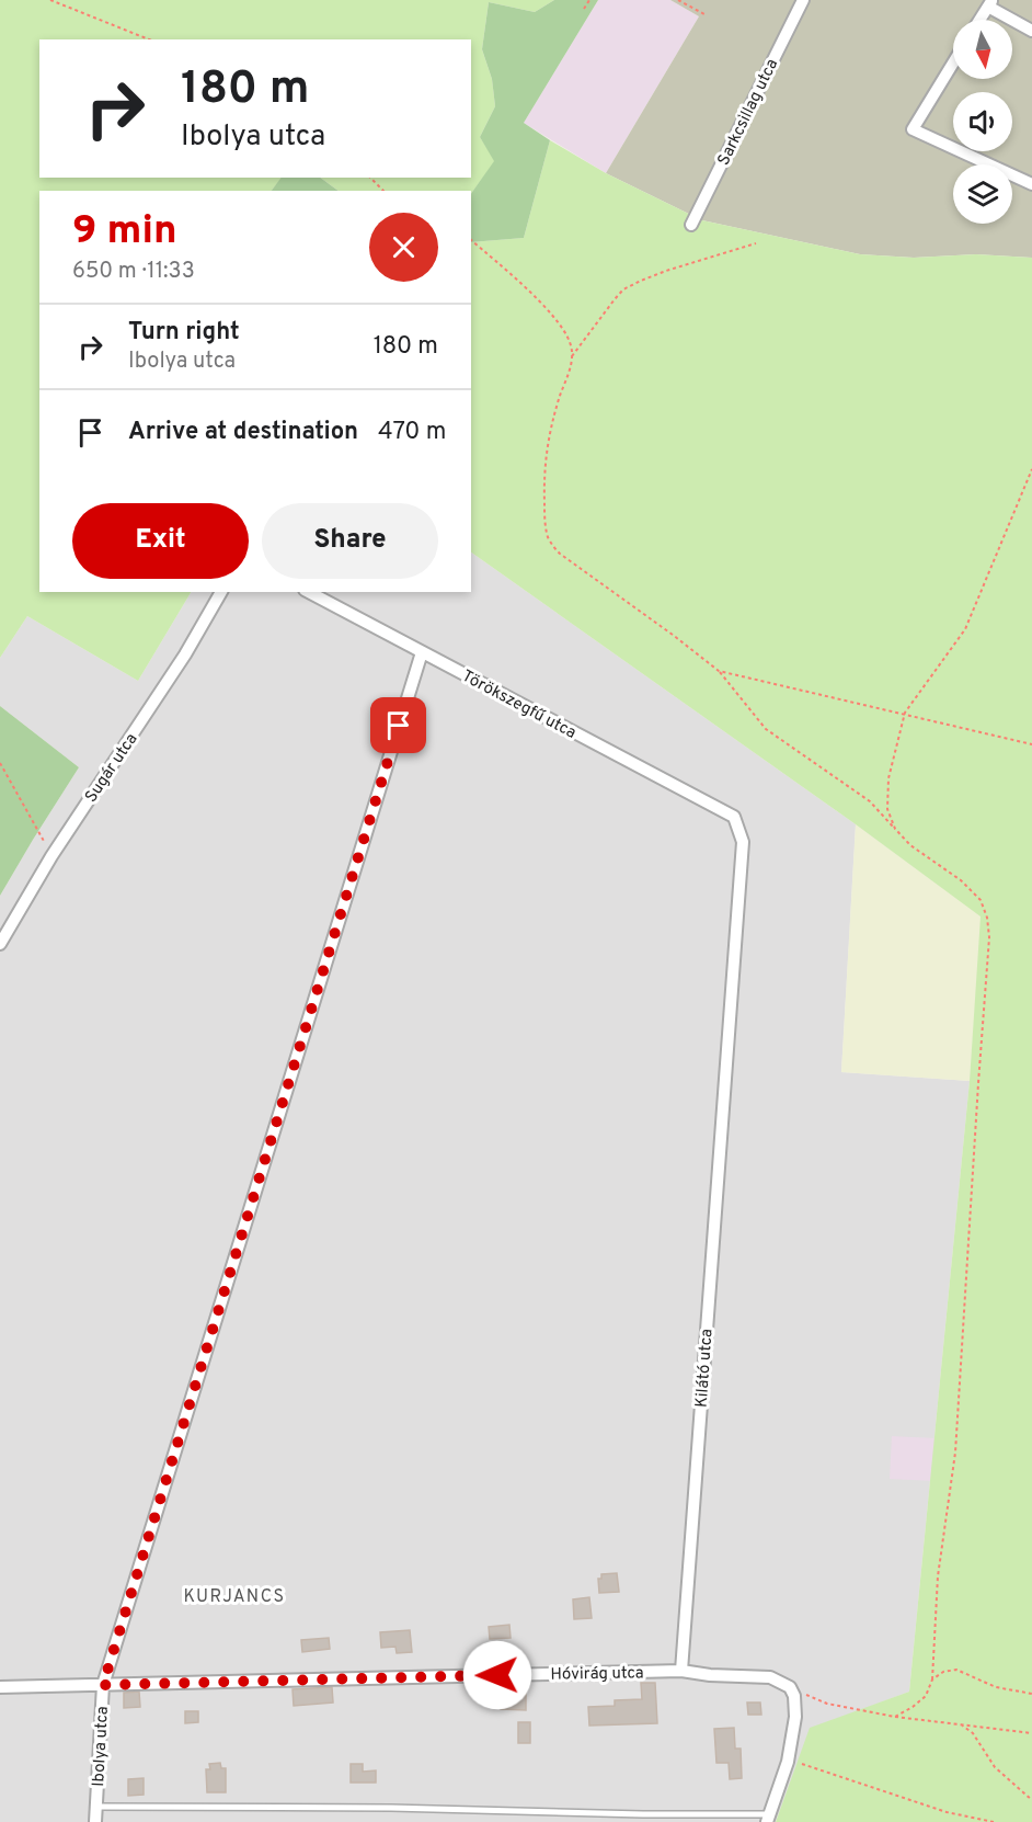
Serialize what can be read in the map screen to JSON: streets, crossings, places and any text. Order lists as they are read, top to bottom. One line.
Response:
{"streets":{"street":["Sarkcsillag utca","Törökszegfű utca","Sugár utca","Kilátó utca","Hóvirág utca","Ibolya utca"]},"crossings":[["Törökszegfű utca","Kilátó utca"],["Törökszegfű utca","Ibolya utca"],["Kilátó utca","Hóvirág utca"],["Hóvirág utca","Ibolya utca"]],"districts":["KURJANCS"],"north":"bottom","page":{"turn":["180 m","Ibolya utca"],"heading":["9 min","650 m · 11:33"],"list":[{"name":"Turn right","note":"Ibolya utca","value":"180 m"},{"name":"Arrive at destination","value":"470 m"}],"buttons":["Exit","Share"]}}
